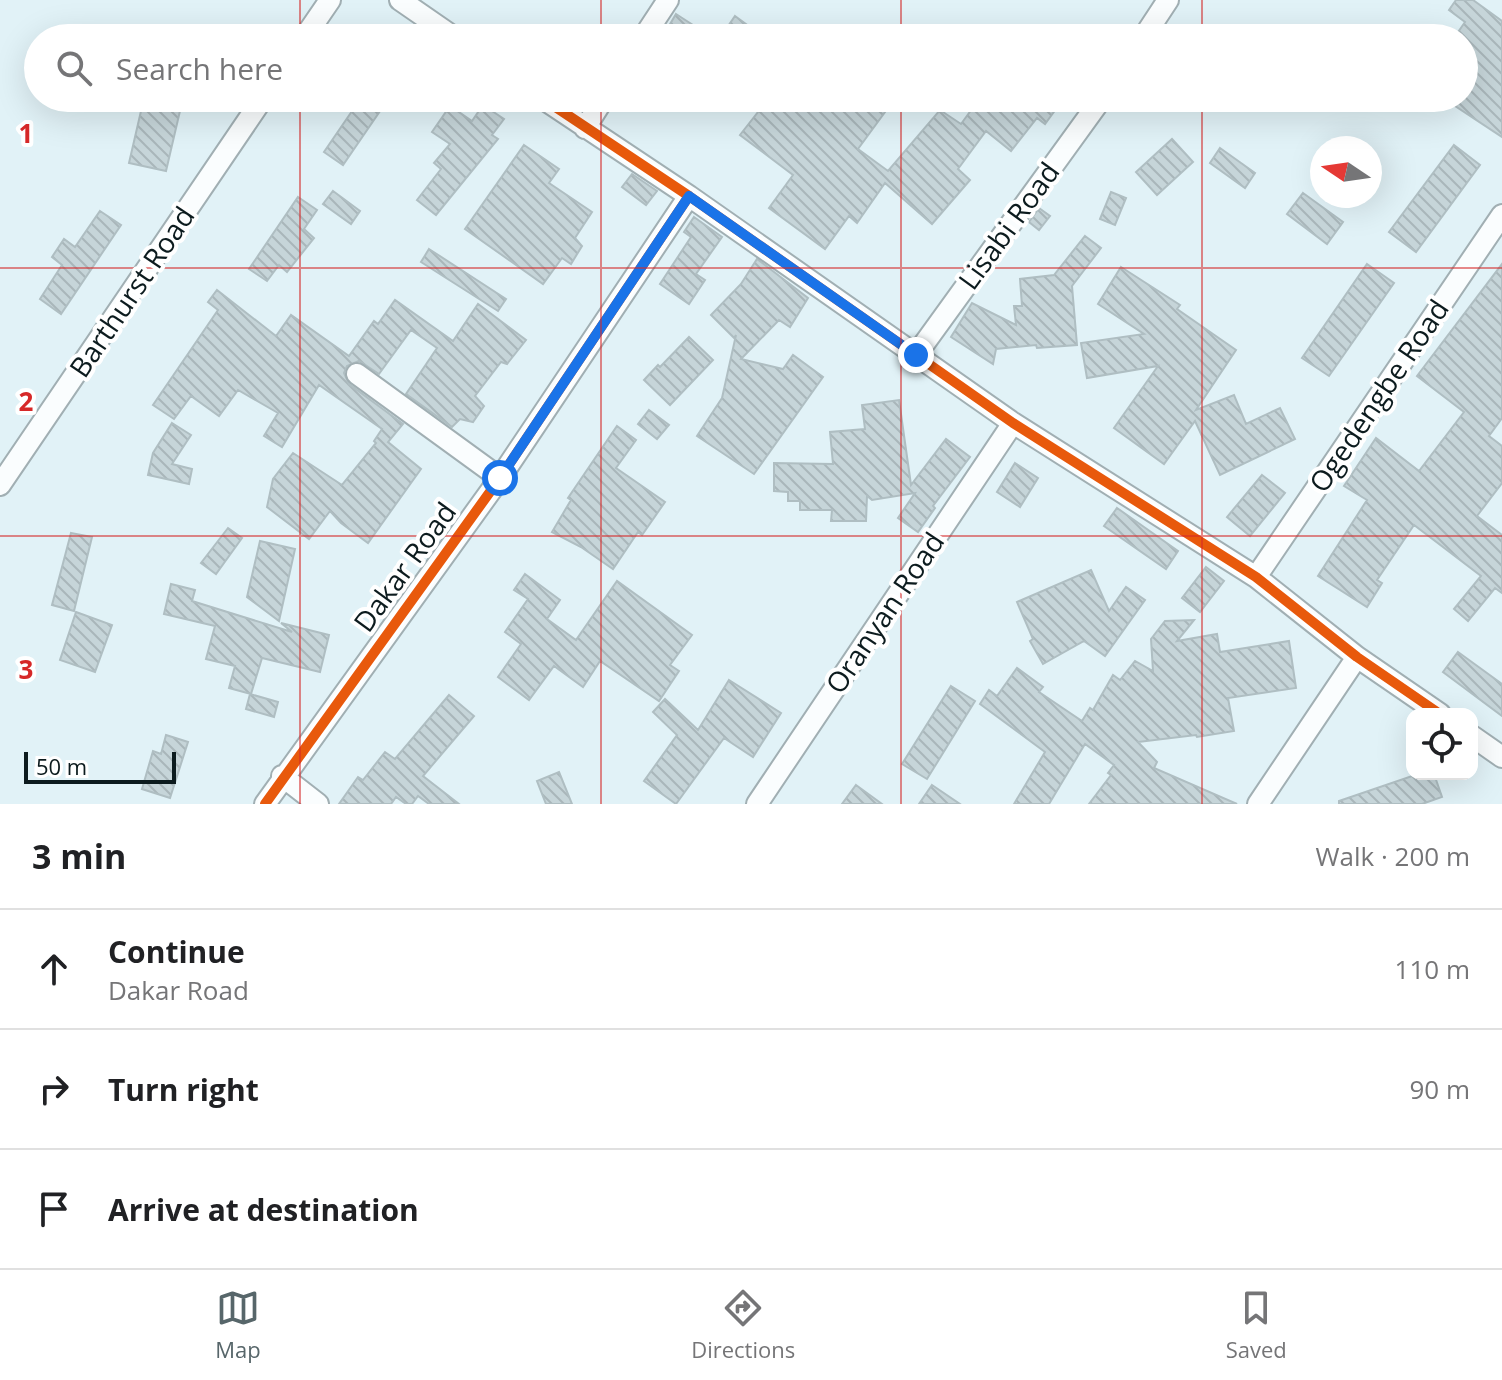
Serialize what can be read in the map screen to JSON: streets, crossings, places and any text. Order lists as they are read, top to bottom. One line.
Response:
{"streets":{"street":["Lisabi Road","Barthurst Road","Ogedengbe Road","Dakar Road","Oranyan Road"]},"scale_bar":"50 m","north":"left","page":{"search":"Search here","scale":"50 m","heading":["3 min","Walk · 200 m"],"list":[["Continue","Dakar Road","110 m"],["Turn right","90 m"],"Arrive at destination"],"nav":["Map","Directions","Saved"]},"grid":{"rows":["1","2","3"]}}
